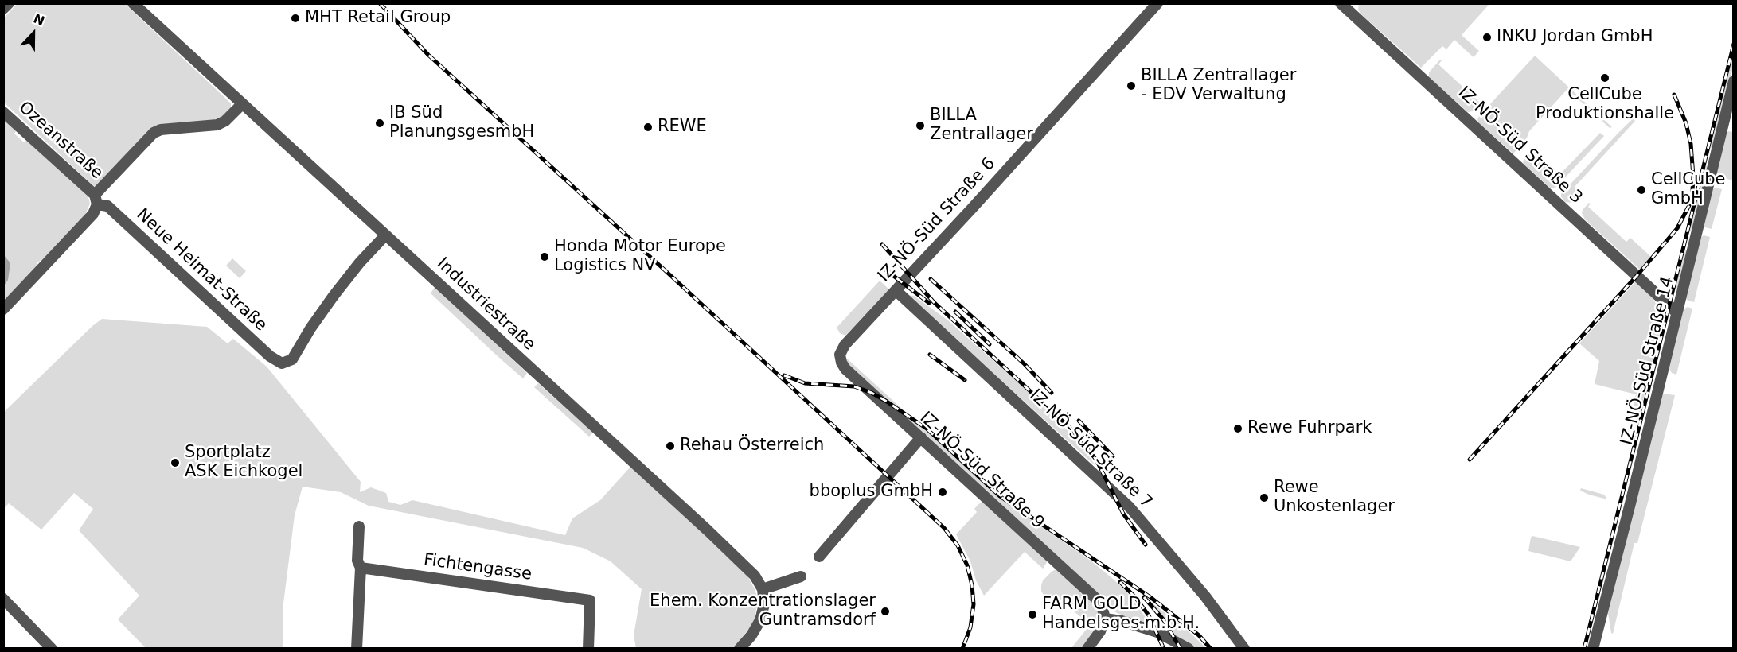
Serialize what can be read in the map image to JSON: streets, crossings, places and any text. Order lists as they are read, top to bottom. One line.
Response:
{"streets":{"street":["Ozeanstraße","IZ-NÖ-Süd Straße 3","IZ-NÖ-Süd Straße 6","Neue Heimat-Straße","Industriestraße","IZ-NÖ-Süd Straße 14","IZ-NÖ-Süd Straße 7","IZ-NÖ-Süd Straße 9","Fichtengasse"]},"crossings":[["Ozeanstraße","Neue Heimat-Straße"],["Ozeanstraße","Industriestraße"],["IZ-NÖ-Süd Straße 3","IZ-NÖ-Süd Straße 14"],["IZ-NÖ-Süd Straße 6","IZ-NÖ-Süd Straße 7"],["IZ-NÖ-Süd Straße 6","IZ-NÖ-Süd Straße 9"],["Neue Heimat-Straße","Industriestraße"]],"places":["MHT Retail Group","INKU Jordan GmbH","CellCube Produktionshalle","BILLA Zentrallager - EDV Verwaltung","IB Süd PlanungsgesmbH","BILLA Zentrallager","REWE","CellCube GmbH","Honda Motor Europe Logistics NV","Rewe Fuhrpark","Rehau Österreich","Sportplatz ASK Eichkogel","bboplus GmbH","Rewe Unkostenlager","Ehem. Konzentrationslager Guntramsdorf","FARM GOLD Handelsges.m.b.H."],"north":"top"}
